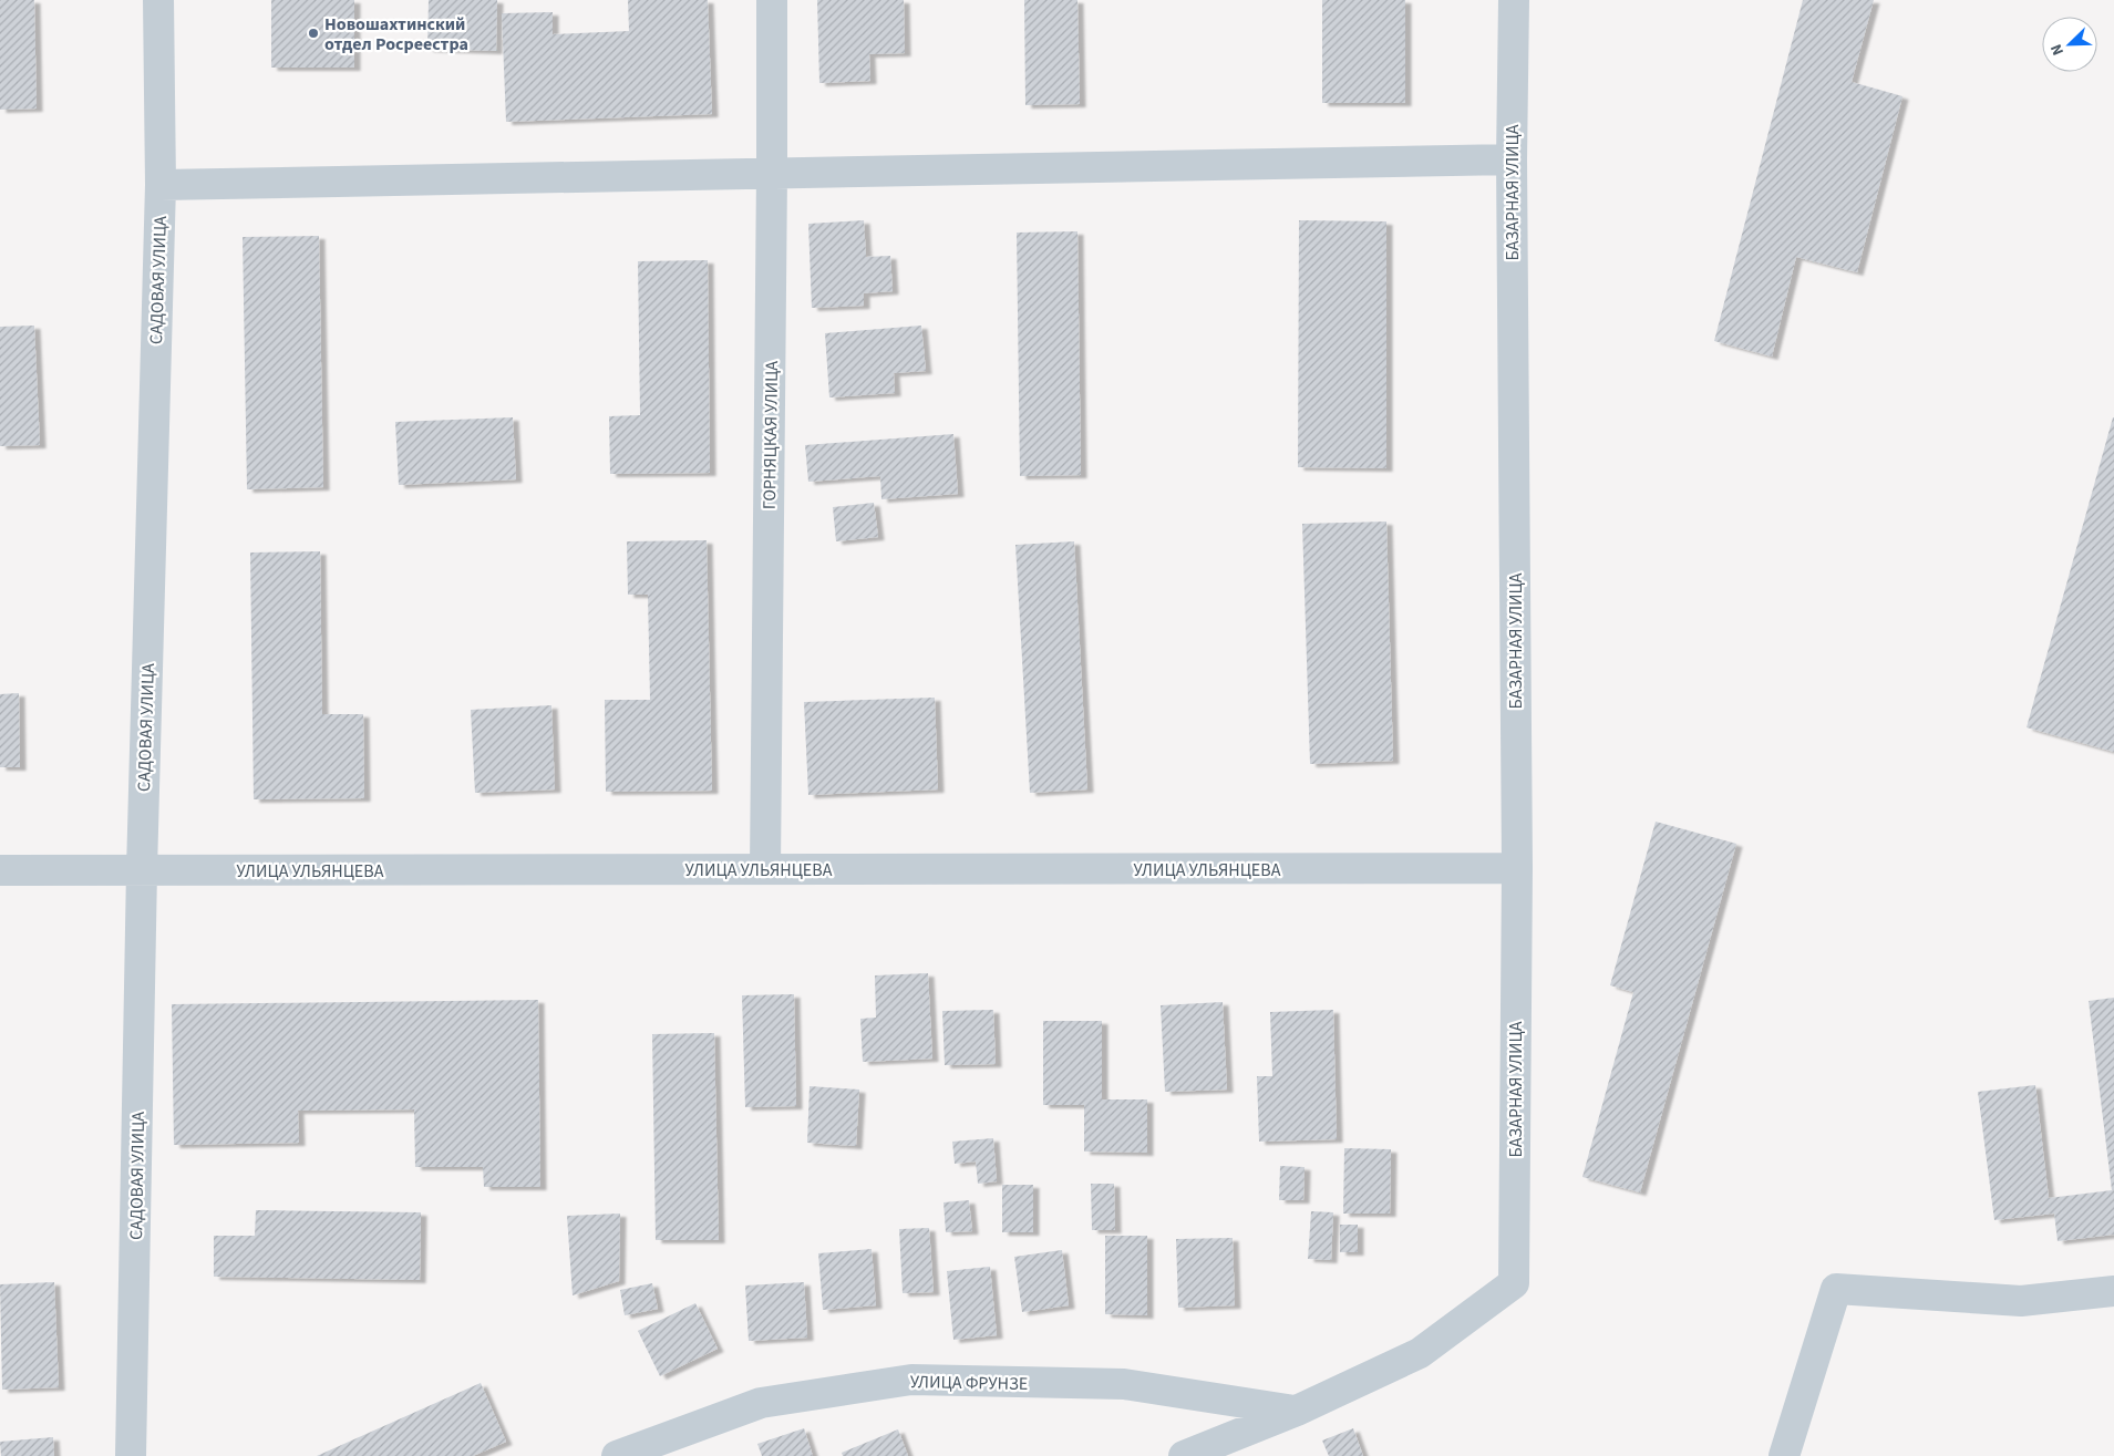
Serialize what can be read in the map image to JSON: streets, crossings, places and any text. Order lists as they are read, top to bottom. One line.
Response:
{"streets":{"street":["БАЗАРНАЯ УЛИЦА","САДОВАЯ УЛИЦА","ГОРНЯЦКАЯ УЛИЦА","УЛИЦА УЛЬЯНЦЕВА","УЛИЦА ФРУНЗЕ"]},"crossings":[["БАЗАРНАЯ УЛИЦА","УЛИЦА УЛЬЯНЦЕВА"],["БАЗАРНАЯ УЛИЦА","УЛИЦА ФРУНЗЕ"],["САДОВАЯ УЛИЦА","УЛИЦА УЛЬЯНЦЕВА"],["ГОРНЯЦКАЯ УЛИЦА","УЛИЦА УЛЬЯНЦЕВА"]],"places":["Новошахтинский отдел Росреестра"],"north":"bottom left"}
